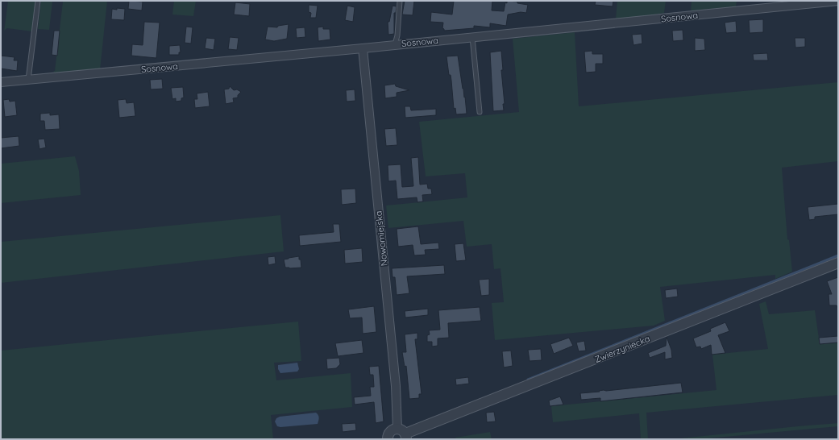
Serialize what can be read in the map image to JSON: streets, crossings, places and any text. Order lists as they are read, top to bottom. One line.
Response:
{"streets":{"street":["Sosnowa","Nowomiejska","Zwierzyniecka"]},"crossings":[["Sosnowa","Nowomiejska"],["Nowomiejska","Zwierzyniecka"]]}
